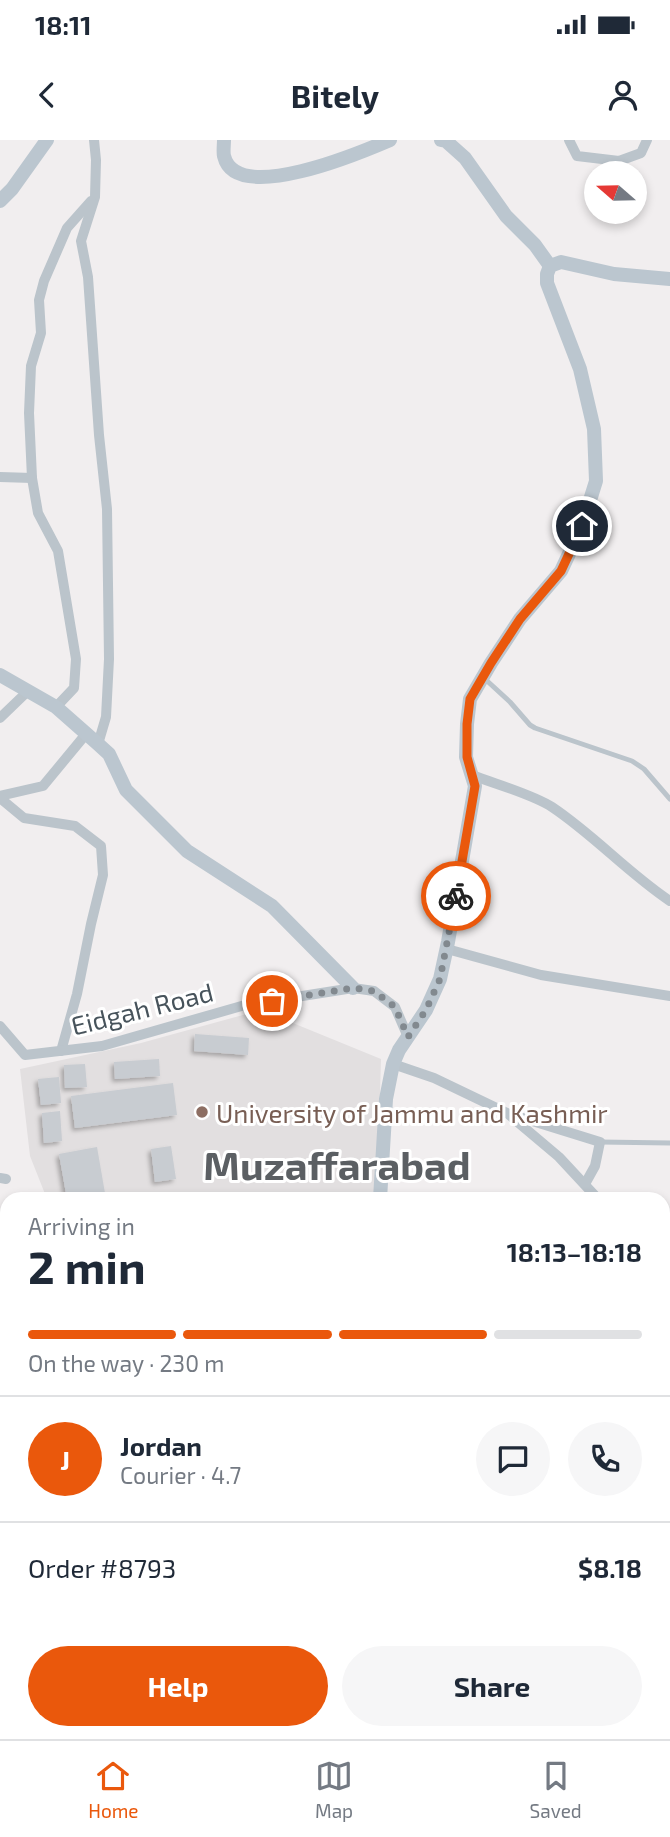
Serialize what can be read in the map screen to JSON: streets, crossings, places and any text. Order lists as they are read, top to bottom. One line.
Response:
{"streets":{"street":["Eidgah Road"]},"districts":["Muzaffarabad"],"places":["University of Jammu and Kashmir"],"north":"left","page":{"status":"18:11","header":"Bitely","heading":["2 min","Arriving in","18:13–18:18"],"panel":["Jordan","Courier · 4.7","Order #8793","$8.18"],"bar":"On the way · 230 m","round":"J","buttons":["Help","Share"],"tabs":["Home","Map","Saved"]}}
